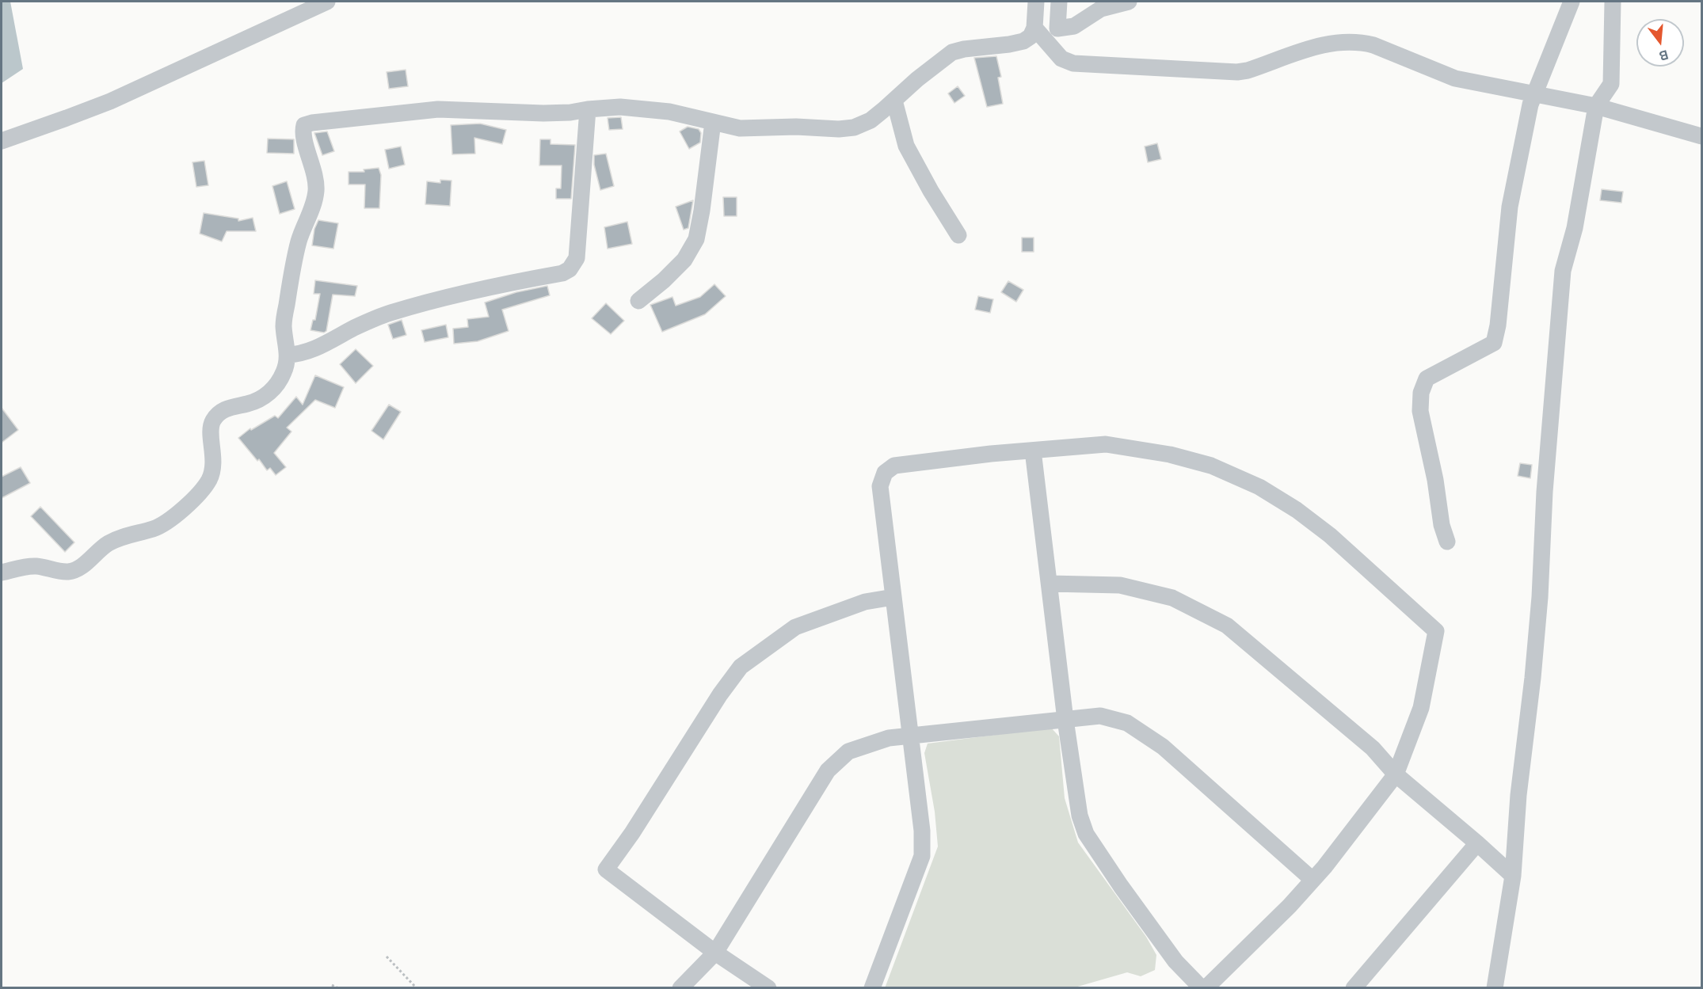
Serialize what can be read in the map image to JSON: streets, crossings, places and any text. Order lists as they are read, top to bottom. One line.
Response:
{"north":"bottom"}
